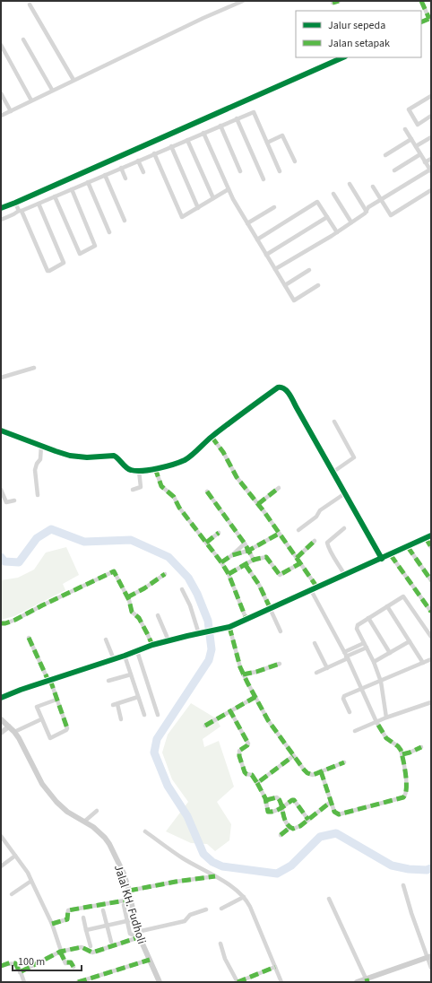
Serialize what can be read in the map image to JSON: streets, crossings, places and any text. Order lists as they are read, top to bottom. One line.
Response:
{"streets":{"main road":["Jalal KH. Fudholi"]},"legend":["Jalur sepeda","Jalan setapak"],"scale_bar":"100 m"}
